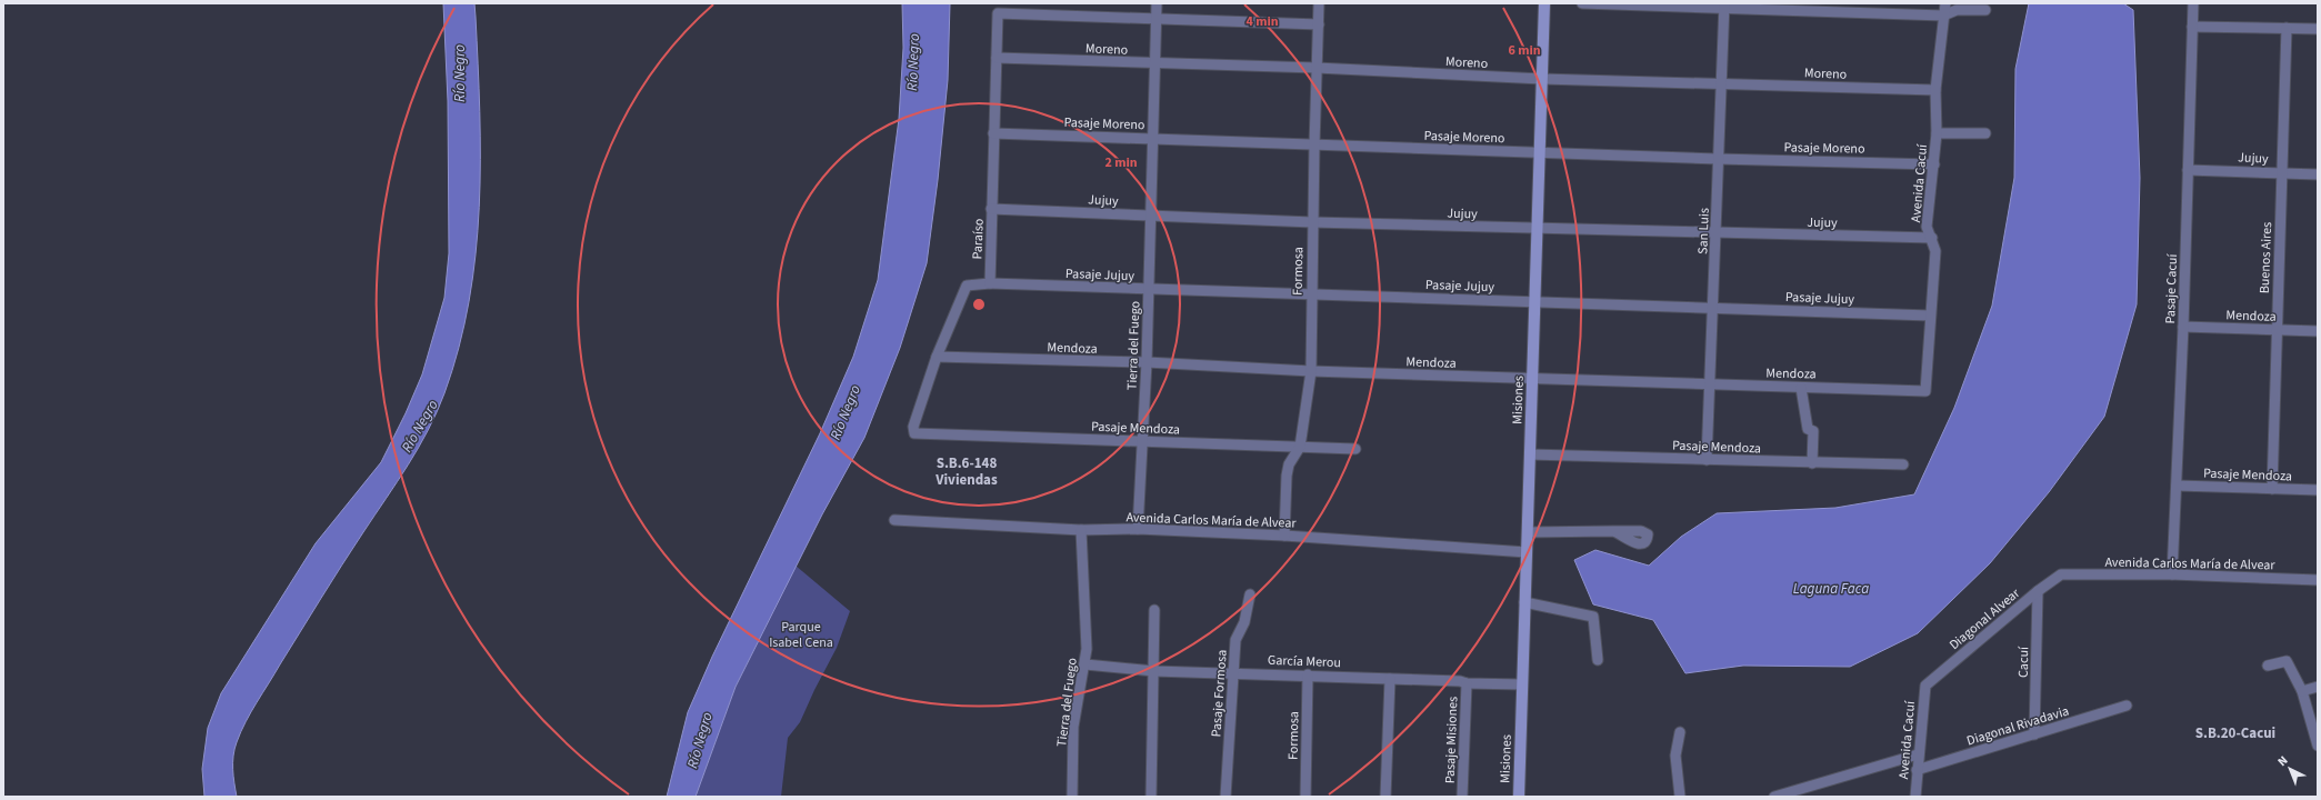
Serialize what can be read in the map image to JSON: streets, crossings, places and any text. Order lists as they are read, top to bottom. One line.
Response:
{"streets":{"street":["Moreno","Pasaje Moreno","Jujuy","Avenida Cacuí","San Luis","Paraíso","Buenos Aires","Formosa","Pasaje Jujuy","Pasaje Cacuí","Mendoza","Tierra del Fuego","Misiones","Pasaje Mendoza","Avenida Carlos María de Alvear","Diagonal Alvear","García Merou","Cacuí","Pasaje Formosa","Diagonal Rivadavia","Pasaje Misiones"]},"crossings":[["Moreno","Avenida Cacuí"],["Moreno","San Luis"],["Moreno","Paraíso"],["Moreno","Formosa"],["Moreno","Tierra del Fuego"],["Moreno","Misiones"],["Pasaje Moreno","Avenida Cacuí"],["Pasaje Moreno","San Luis"],["Pasaje Moreno","Paraíso"],["Pasaje Moreno","Formosa"],["Pasaje Moreno","Tierra del Fuego"],["Pasaje Moreno","Misiones"],["Jujuy","Avenida Cacuí"],["Jujuy","San Luis"],["Jujuy","Paraíso"],["Jujuy","Buenos Aires"],["Jujuy","Formosa"],["Jujuy","Pasaje Cacuí"],["Jujuy","Tierra del Fuego"],["Jujuy","Misiones"],["Avenida Cacuí","Pasaje Jujuy"],["Avenida Cacuí","Mendoza"],["Avenida Cacuí","Diagonal Alvear"],["Avenida Cacuí","Diagonal Rivadavia"],["San Luis","Pasaje Jujuy"],["San Luis","Mendoza"],["San Luis","Pasaje Mendoza"],["Paraíso","Pasaje Jujuy"],["Paraíso","Tierra del Fuego"],["Buenos Aires","Mendoza"],["Buenos Aires","Pasaje Mendoza"],["Formosa","Pasaje Jujuy"],["Formosa","Mendoza"],["Formosa","Pasaje Mendoza"],["Formosa","Avenida Carlos María de Alvear"],["Formosa","García Merou"],["Pasaje Jujuy","Tierra del Fuego"],["Pasaje Jujuy","Misiones"],["Pasaje Cacuí","Mendoza"],["Pasaje Cacuí","Pasaje Mendoza"],["Pasaje Cacuí","Avenida Carlos María de Alvear"],["Mendoza","Tierra del Fuego"],["Mendoza","Misiones"],["Mendoza","Pasaje Mendoza"],["Tierra del Fuego","Pasaje Mendoza"],["Tierra del Fuego","Avenida Carlos María de Alvear"],["Tierra del Fuego","García Merou"],["Misiones","Pasaje Mendoza"],["Misiones","Avenida Carlos María de Alvear"],["Misiones","García Merou"],["Avenida Carlos María de Alvear","Diagonal Alvear"],["Diagonal Alvear","Cacuí"],["García Merou","Pasaje Formosa"],["García Merou","Pasaje Misiones"],["Cacuí","Diagonal Rivadavia"]],"districts":["S.B.6-148 Viviendas","S.B.20-Cacui"],"water":["Río Negro","Laguna Faca"],"parks":["Parque Isabel Cena"],"north":"top left","rings":["4 min","6 min","2 min"]}
